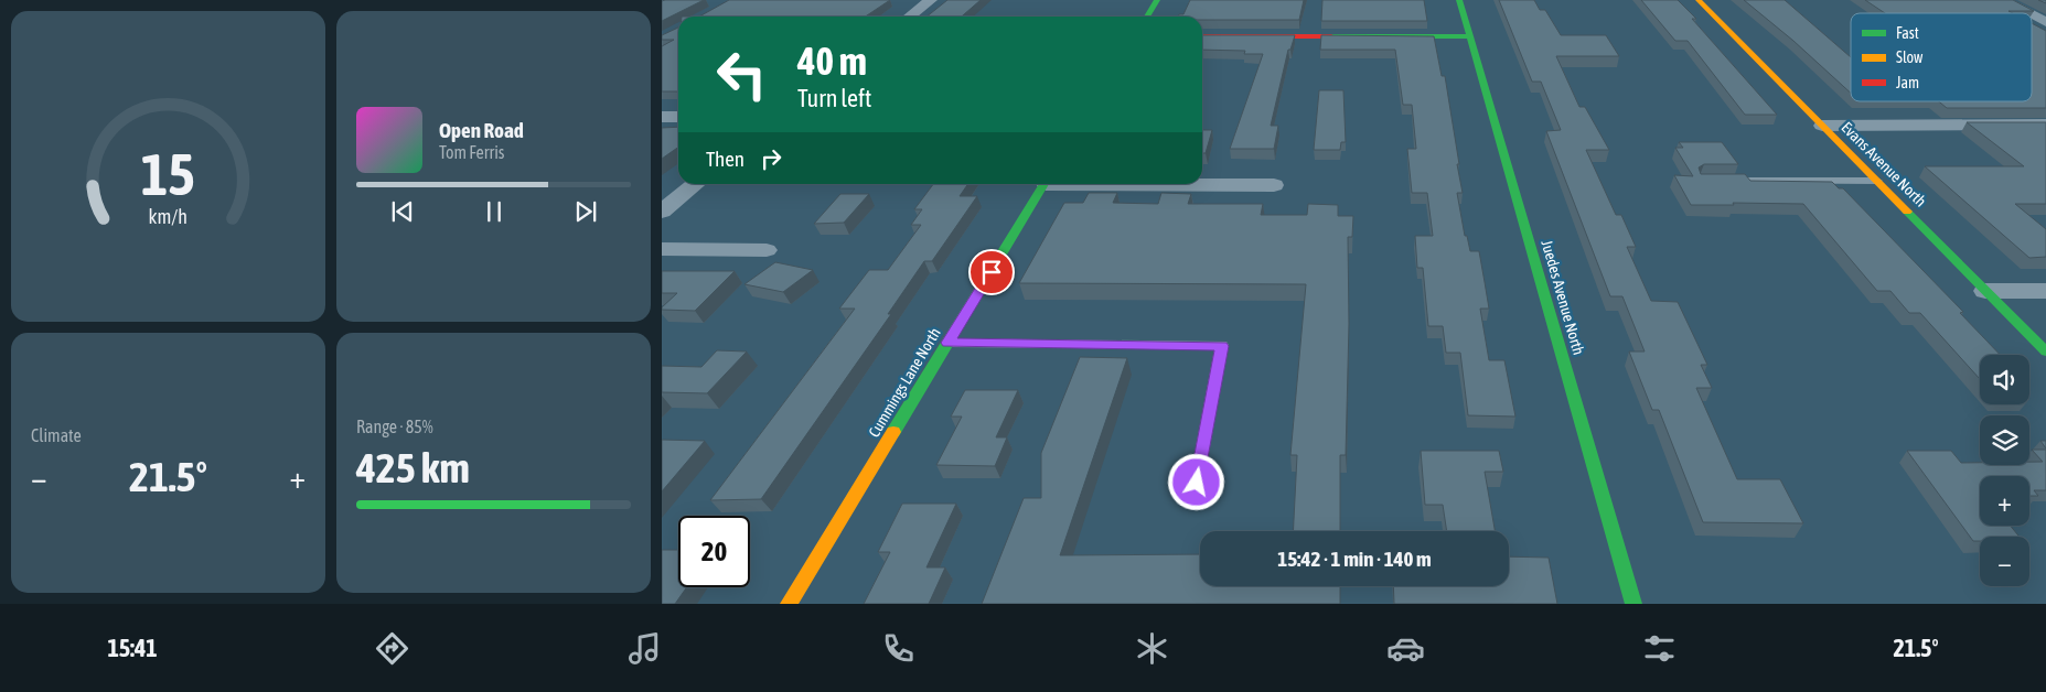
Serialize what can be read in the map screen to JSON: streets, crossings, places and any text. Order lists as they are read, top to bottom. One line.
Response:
{"streets":{"street":["Evans Avenue North","Juedes Avenue North","Cummings Lane North"]},"legend":["Fast","Slow","Jam"],"page":{"turn":["40 m","Turn left"],"song":["Open Road","Tom Ferris"],"then":"Then","tile":["Climate",["Range · 85%","425 km"]],"map_buttons":["+","−"],"heat":["−","21.5°","+"],"limit":"20","trip":"15:42 · 1 min · 140 m","tabs":["15:41","21.5°"],"gauge":["15","km/h"]}}
